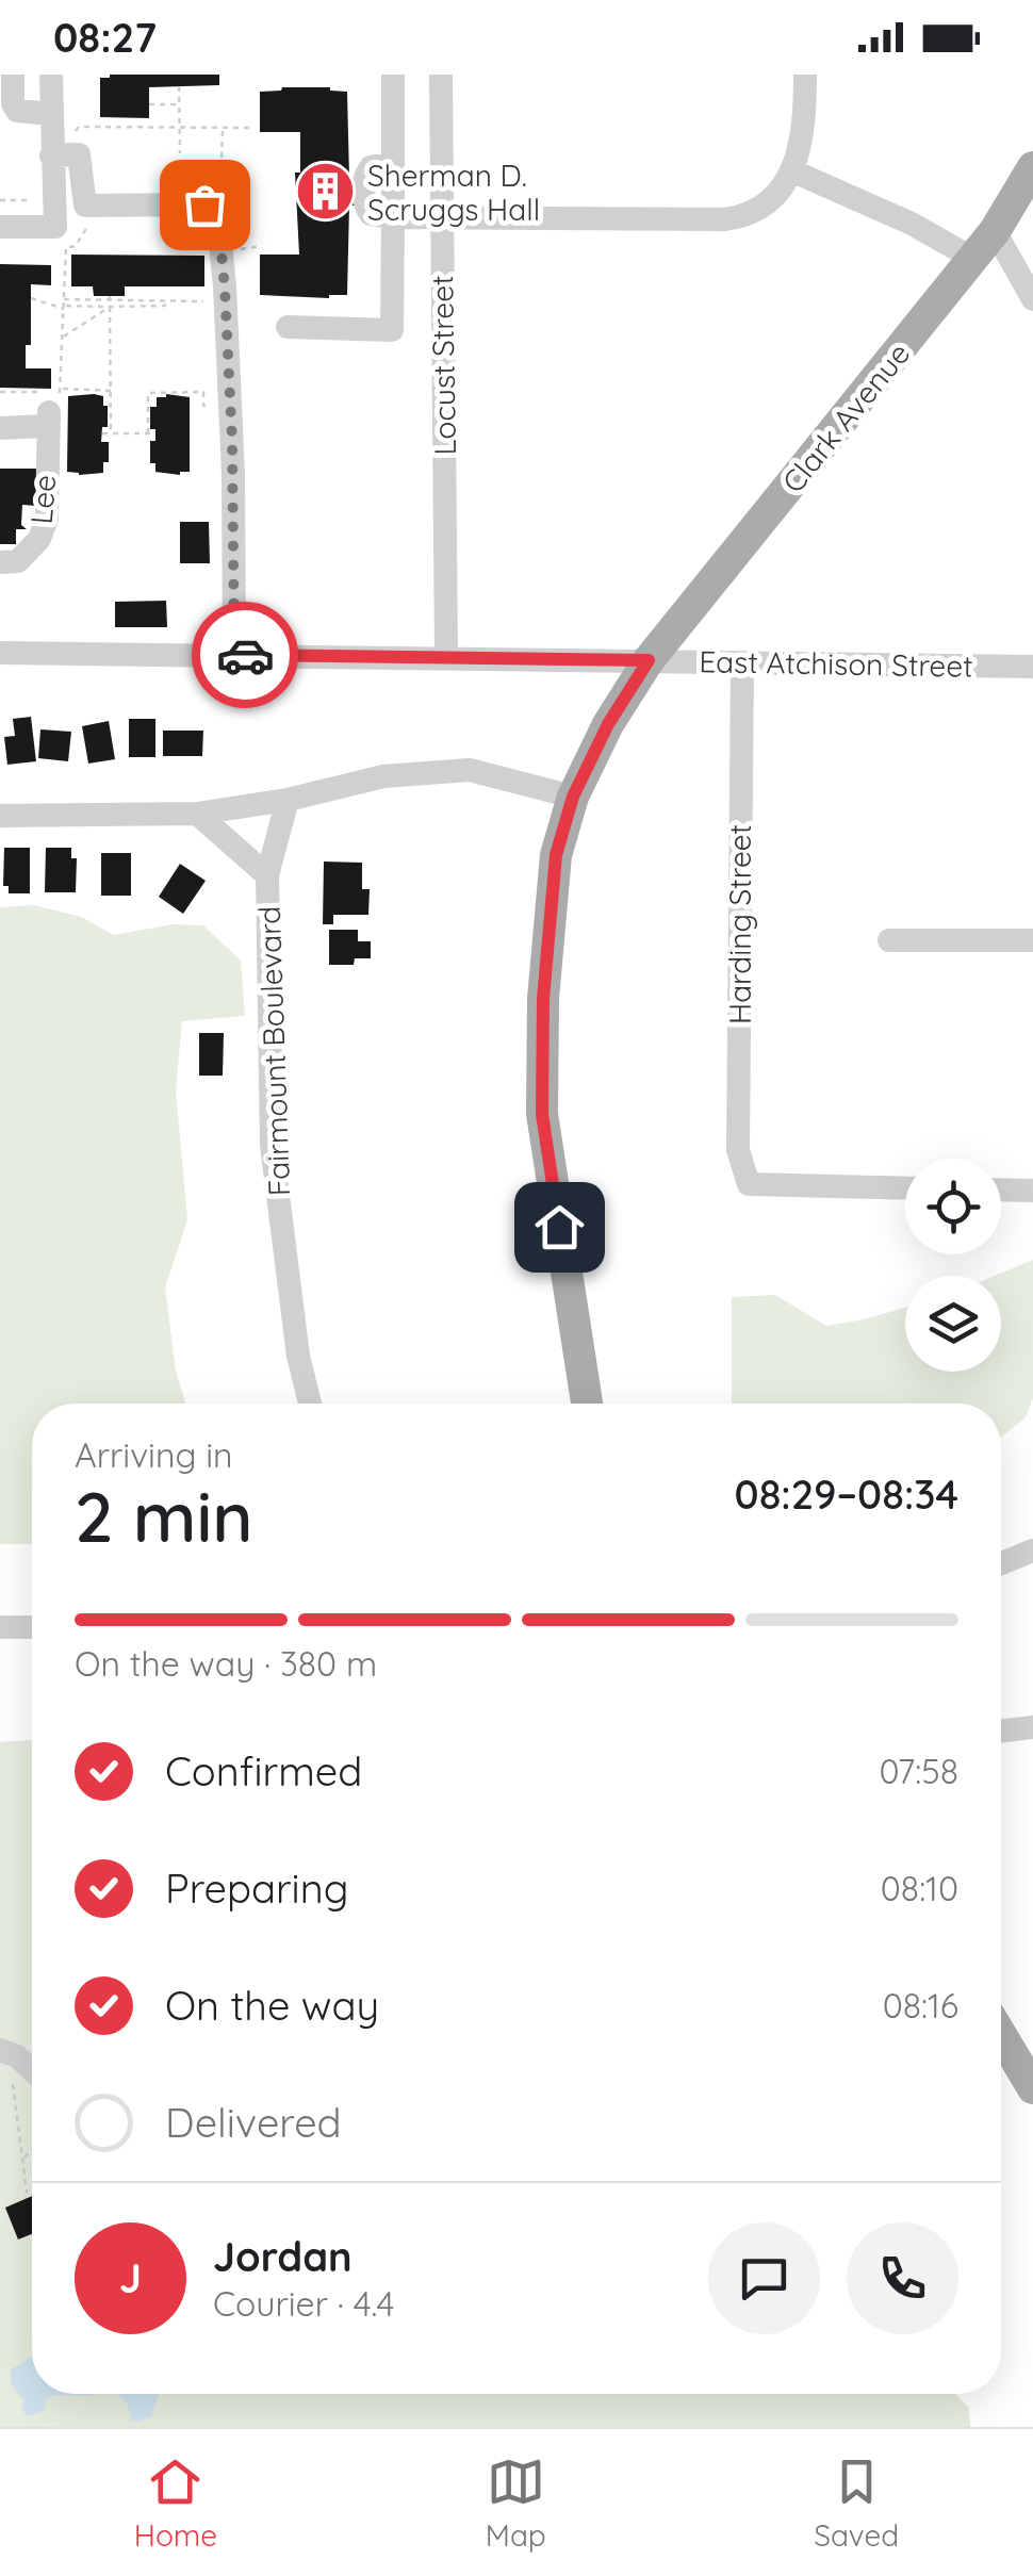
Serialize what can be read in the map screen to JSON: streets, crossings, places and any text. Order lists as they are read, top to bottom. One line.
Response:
{"streets":{"main road":["Clark Avenue"],"street":["Locust Street","Lee","East Atchison Street","Harding Street","Fairmount Boulevard"]},"crossings":[["Locust Street","East Atchison Street"],["Clark Avenue","East Atchison Street"],["East Atchison Street","Harding Street"]],"places":{"building":["Sherman D. Scruggs Hall"]},"page":{"status":"08:27","heading":["2 min","Arriving in","08:29–08:34"],"panel":["Jordan","Courier · 4.4"],"bar":"On the way · 380 m","list":[["Confirmed","07:58"],["Preparing","08:10"],["On the way","08:16"],"Delivered"],"round":"J","tabs":["Home","Map","Saved"]}}
